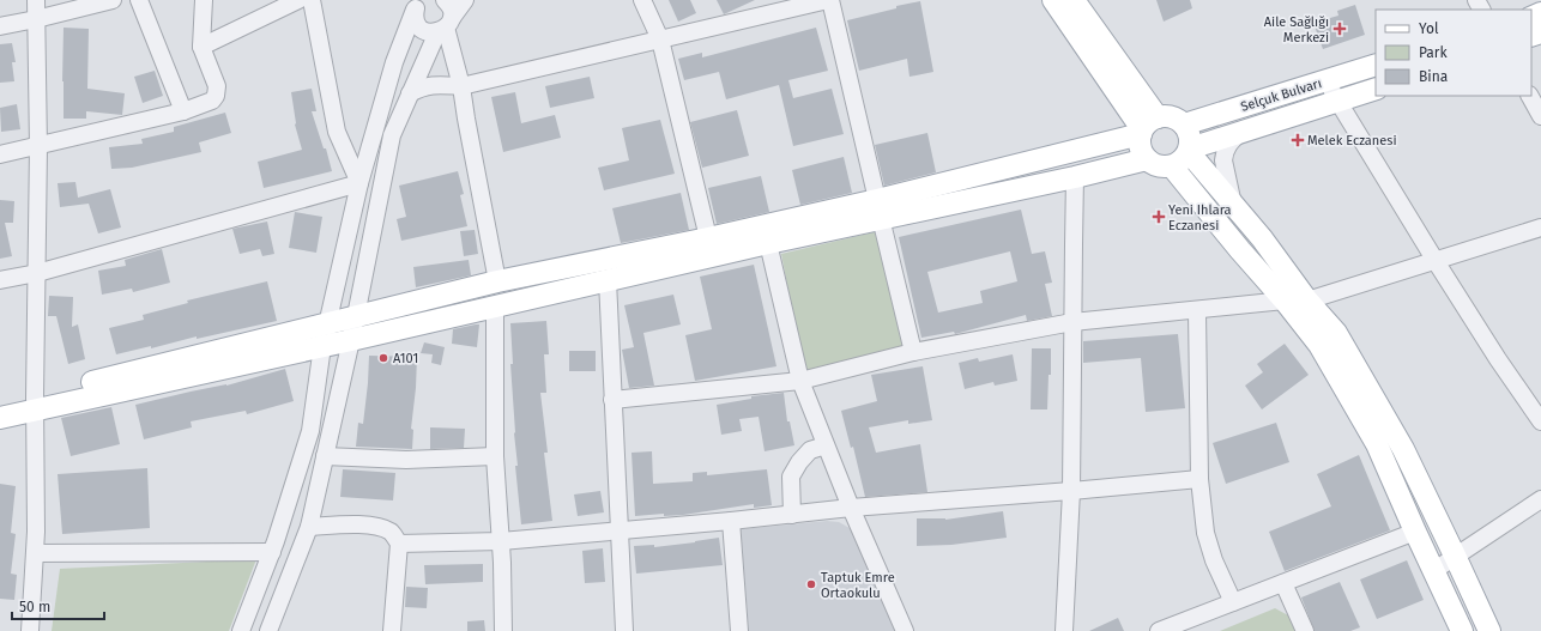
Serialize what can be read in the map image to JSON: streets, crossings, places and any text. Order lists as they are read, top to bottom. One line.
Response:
{"streets":{"main road":["Selçuk Bulvarı"]},"places":{"health":["Aile Sağlığı Merkezi","Melek Eczanesi","Yeni Ihlara Eczanesi"],"other":["A101","Taptuk Emre Ortaokulu"]},"legend":["Yol","Park","Bina"],"scale_bar":"50 m"}
